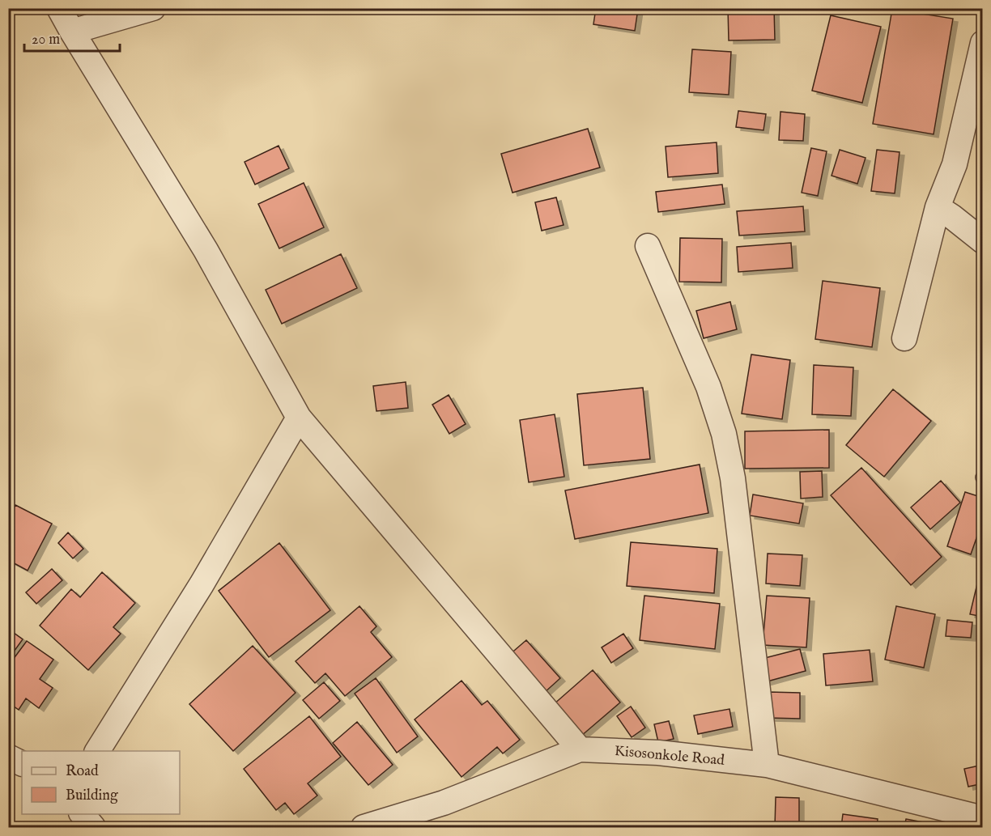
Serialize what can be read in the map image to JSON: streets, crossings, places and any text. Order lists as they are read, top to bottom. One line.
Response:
{"streets":{"street":["Kisosonkole Road"]},"legend":["Road","Building"],"scale_bar":"20 m"}
